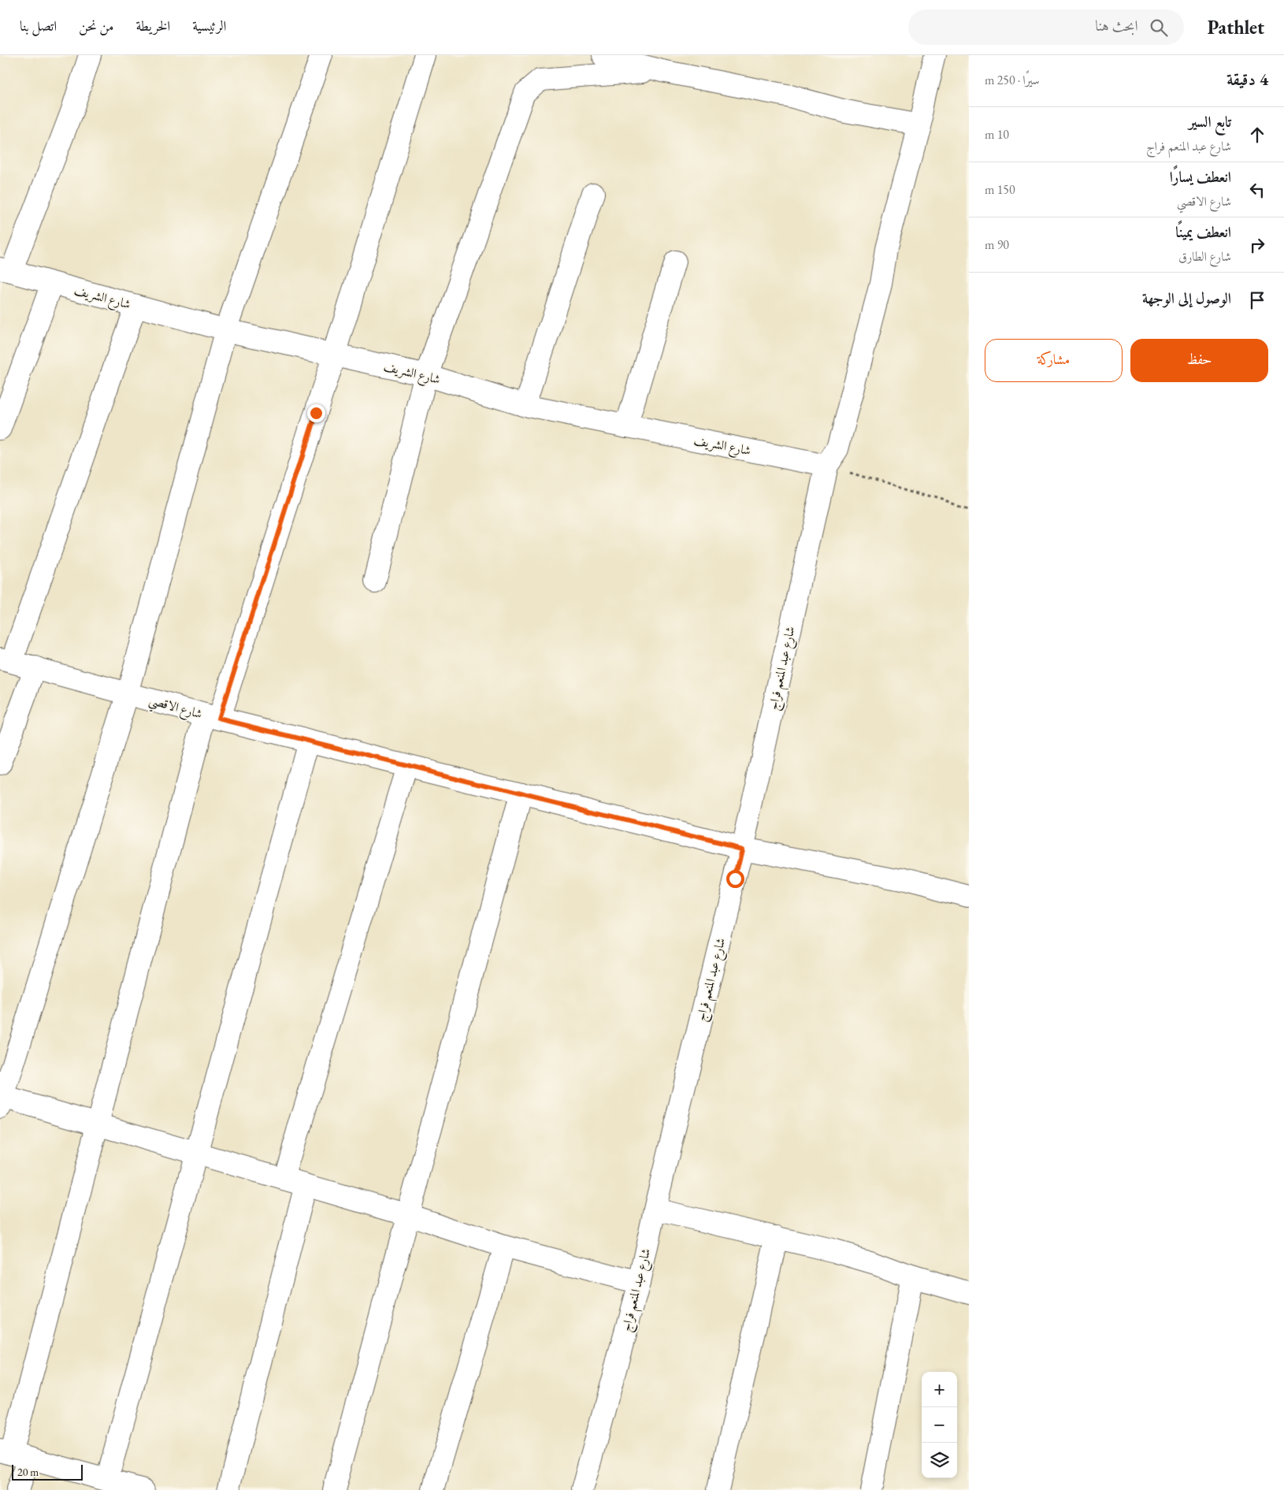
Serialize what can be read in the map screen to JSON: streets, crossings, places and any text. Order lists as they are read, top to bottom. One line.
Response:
{"streets":{"street":["شارع الشريف","شارع عبد المنعم فراج","شارع الاقصي"]},"crossings":[["شارع الشريف","شارع عبد المنعم فراج"],["شارع عبد المنعم فراج","شارع الاقصي"]],"scale_bar":"20 m","page":{"header":"Pathlet","search":"ابحث هنا","nav":["الرئيسية","الخريطة","من نحن","اتصل بنا"],"heading":["4 دقيقة","سيرًا · 250 m"],"list":[["تابع السير","شارع عبد المنعم فراج","10 m"],["انعطف يسارًا","شارع الاقصي","150 m"],["انعطف يمينًا","شارع الطارق","90 m"],"الوصول إلى الوجهة"],"buttons":["حفظ","مشاركة"],"map_buttons":["+","−"],"scale":"20 m"}}
